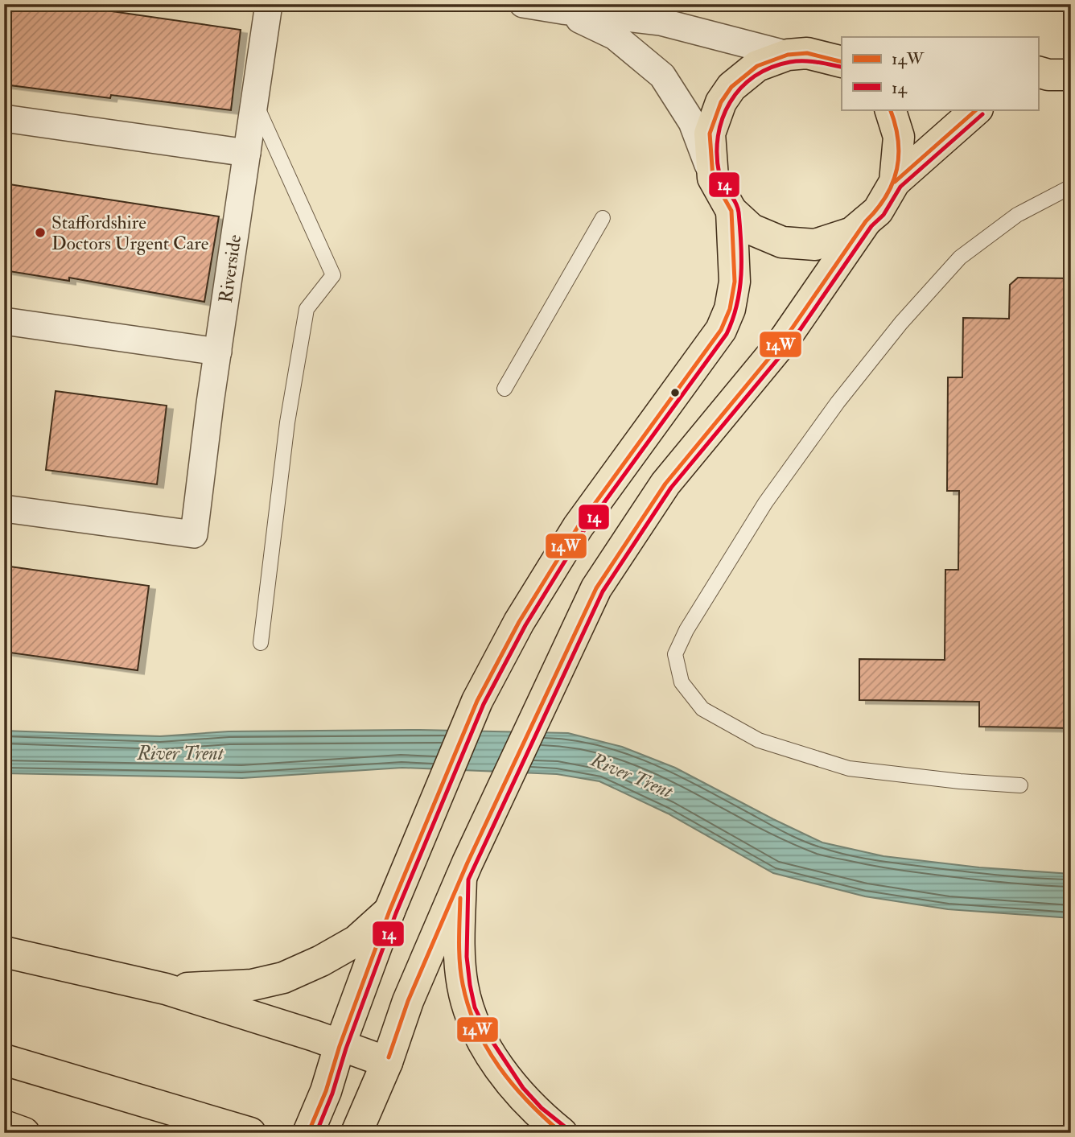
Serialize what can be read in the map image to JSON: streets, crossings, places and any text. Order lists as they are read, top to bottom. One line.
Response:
{"streets":{"street":["Riverside"]},"water":["River Trent"],"places":["Staffordshire Doctors Urgent Care"],"lines":["transit line 14W","transit line 14"],"legend":["14W","14"]}
